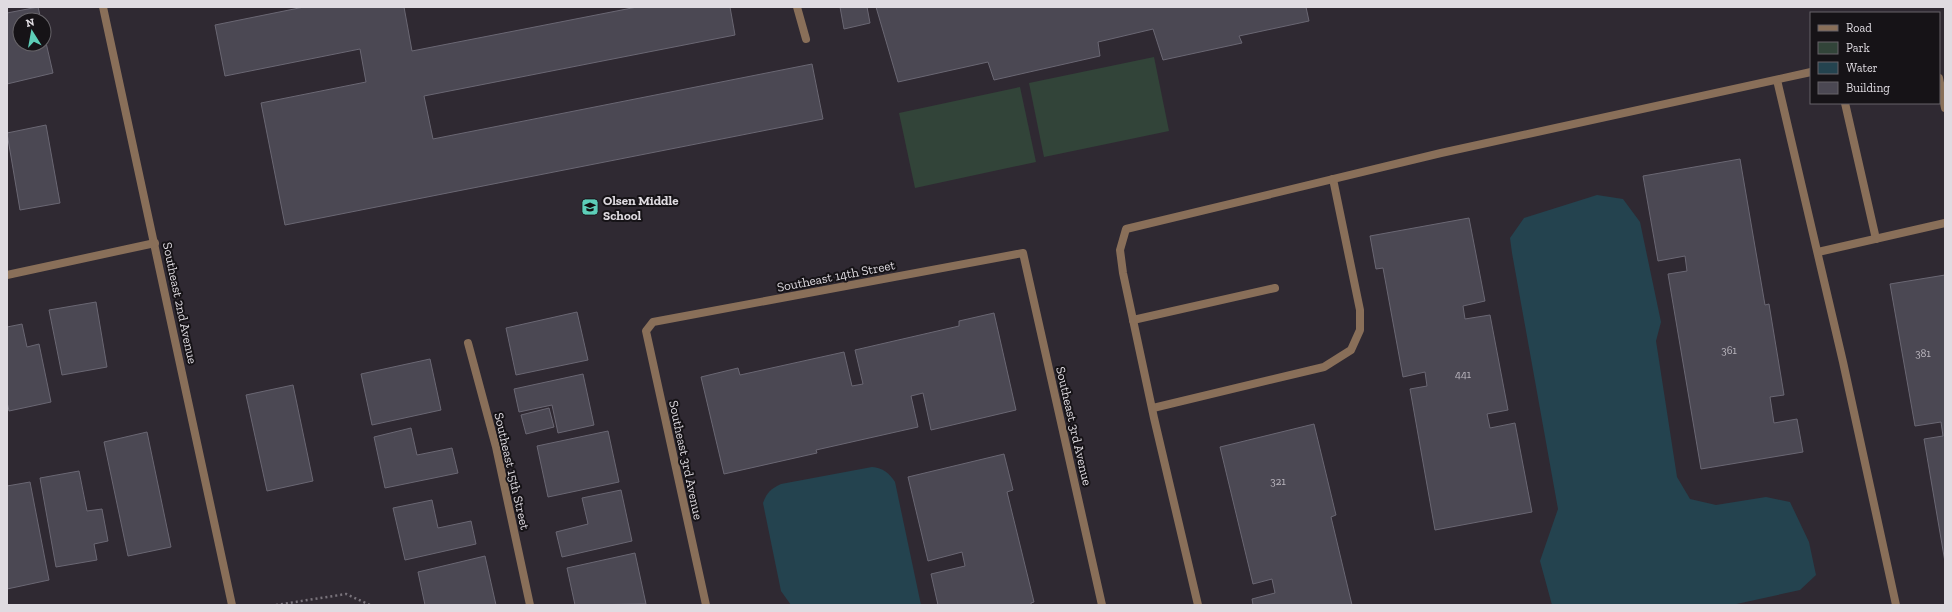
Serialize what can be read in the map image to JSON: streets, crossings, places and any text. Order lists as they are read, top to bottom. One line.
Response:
{"streets":{"street":["Southeast 14th Street","Southeast 2nd Avenue","Southeast 3rd Avenue","Southeast 15th Street"]},"crossings":[["Southeast 14th Street","Southeast 3rd Avenue"]],"places":{"school or university":["Olsen Middle School"]},"house_numbers":["361","381","441","321"],"legend":["Road","Park","Water","Building"],"north":"top"}
